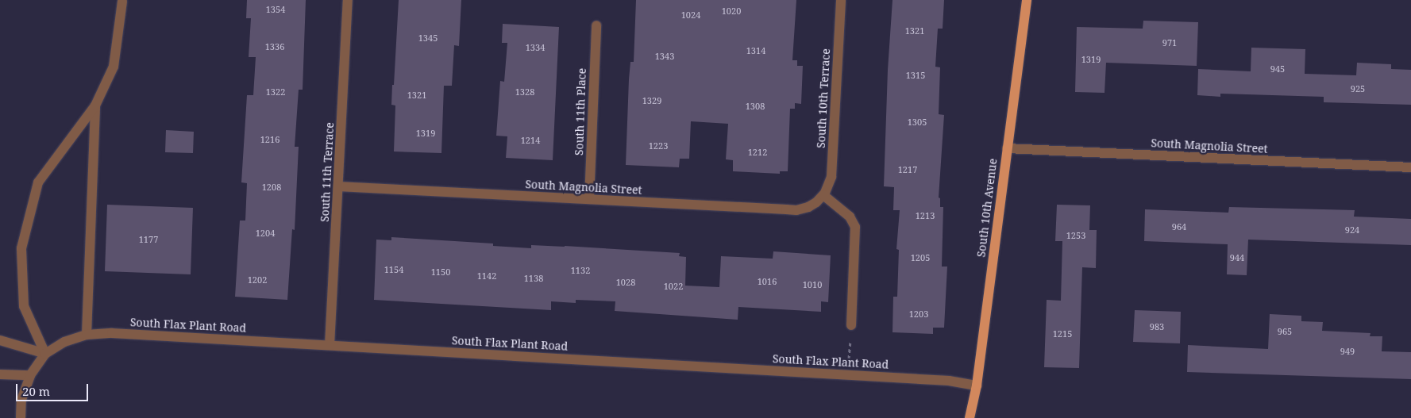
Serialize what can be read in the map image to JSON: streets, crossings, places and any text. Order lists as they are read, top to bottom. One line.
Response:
{"streets":{"main road":["South 10th Avenue"],"street":["South 10th Terrace","South 11th Place","South Magnolia Street","South 11th Terrace","South Flax Plant Road"]},"crossings":[["South 10th Terrace","South Magnolia Street"],["South 11th Place","South Magnolia Street"],["South Magnolia Street","South 11th Terrace"],["South Magnolia Street","South 10th Avenue"],["South 11th Terrace","South Flax Plant Road"],["South 10th Avenue","South Flax Plant Road"]],"house_numbers":["1354","1020","1024","1321","1345","971","1336","1334","1314","1343","1319","945","1315","925","1322","1328","1321","1329","1308","1305","1319","1216","1214","1223","1212","1217","1208","1213","964","924","1204","1253","1177","1205","944","1154","1132","1150","1142","1138","1202","1016","1028","1010","1022","1203","983","965","1215","949"],"scale_bar":"20 m"}
